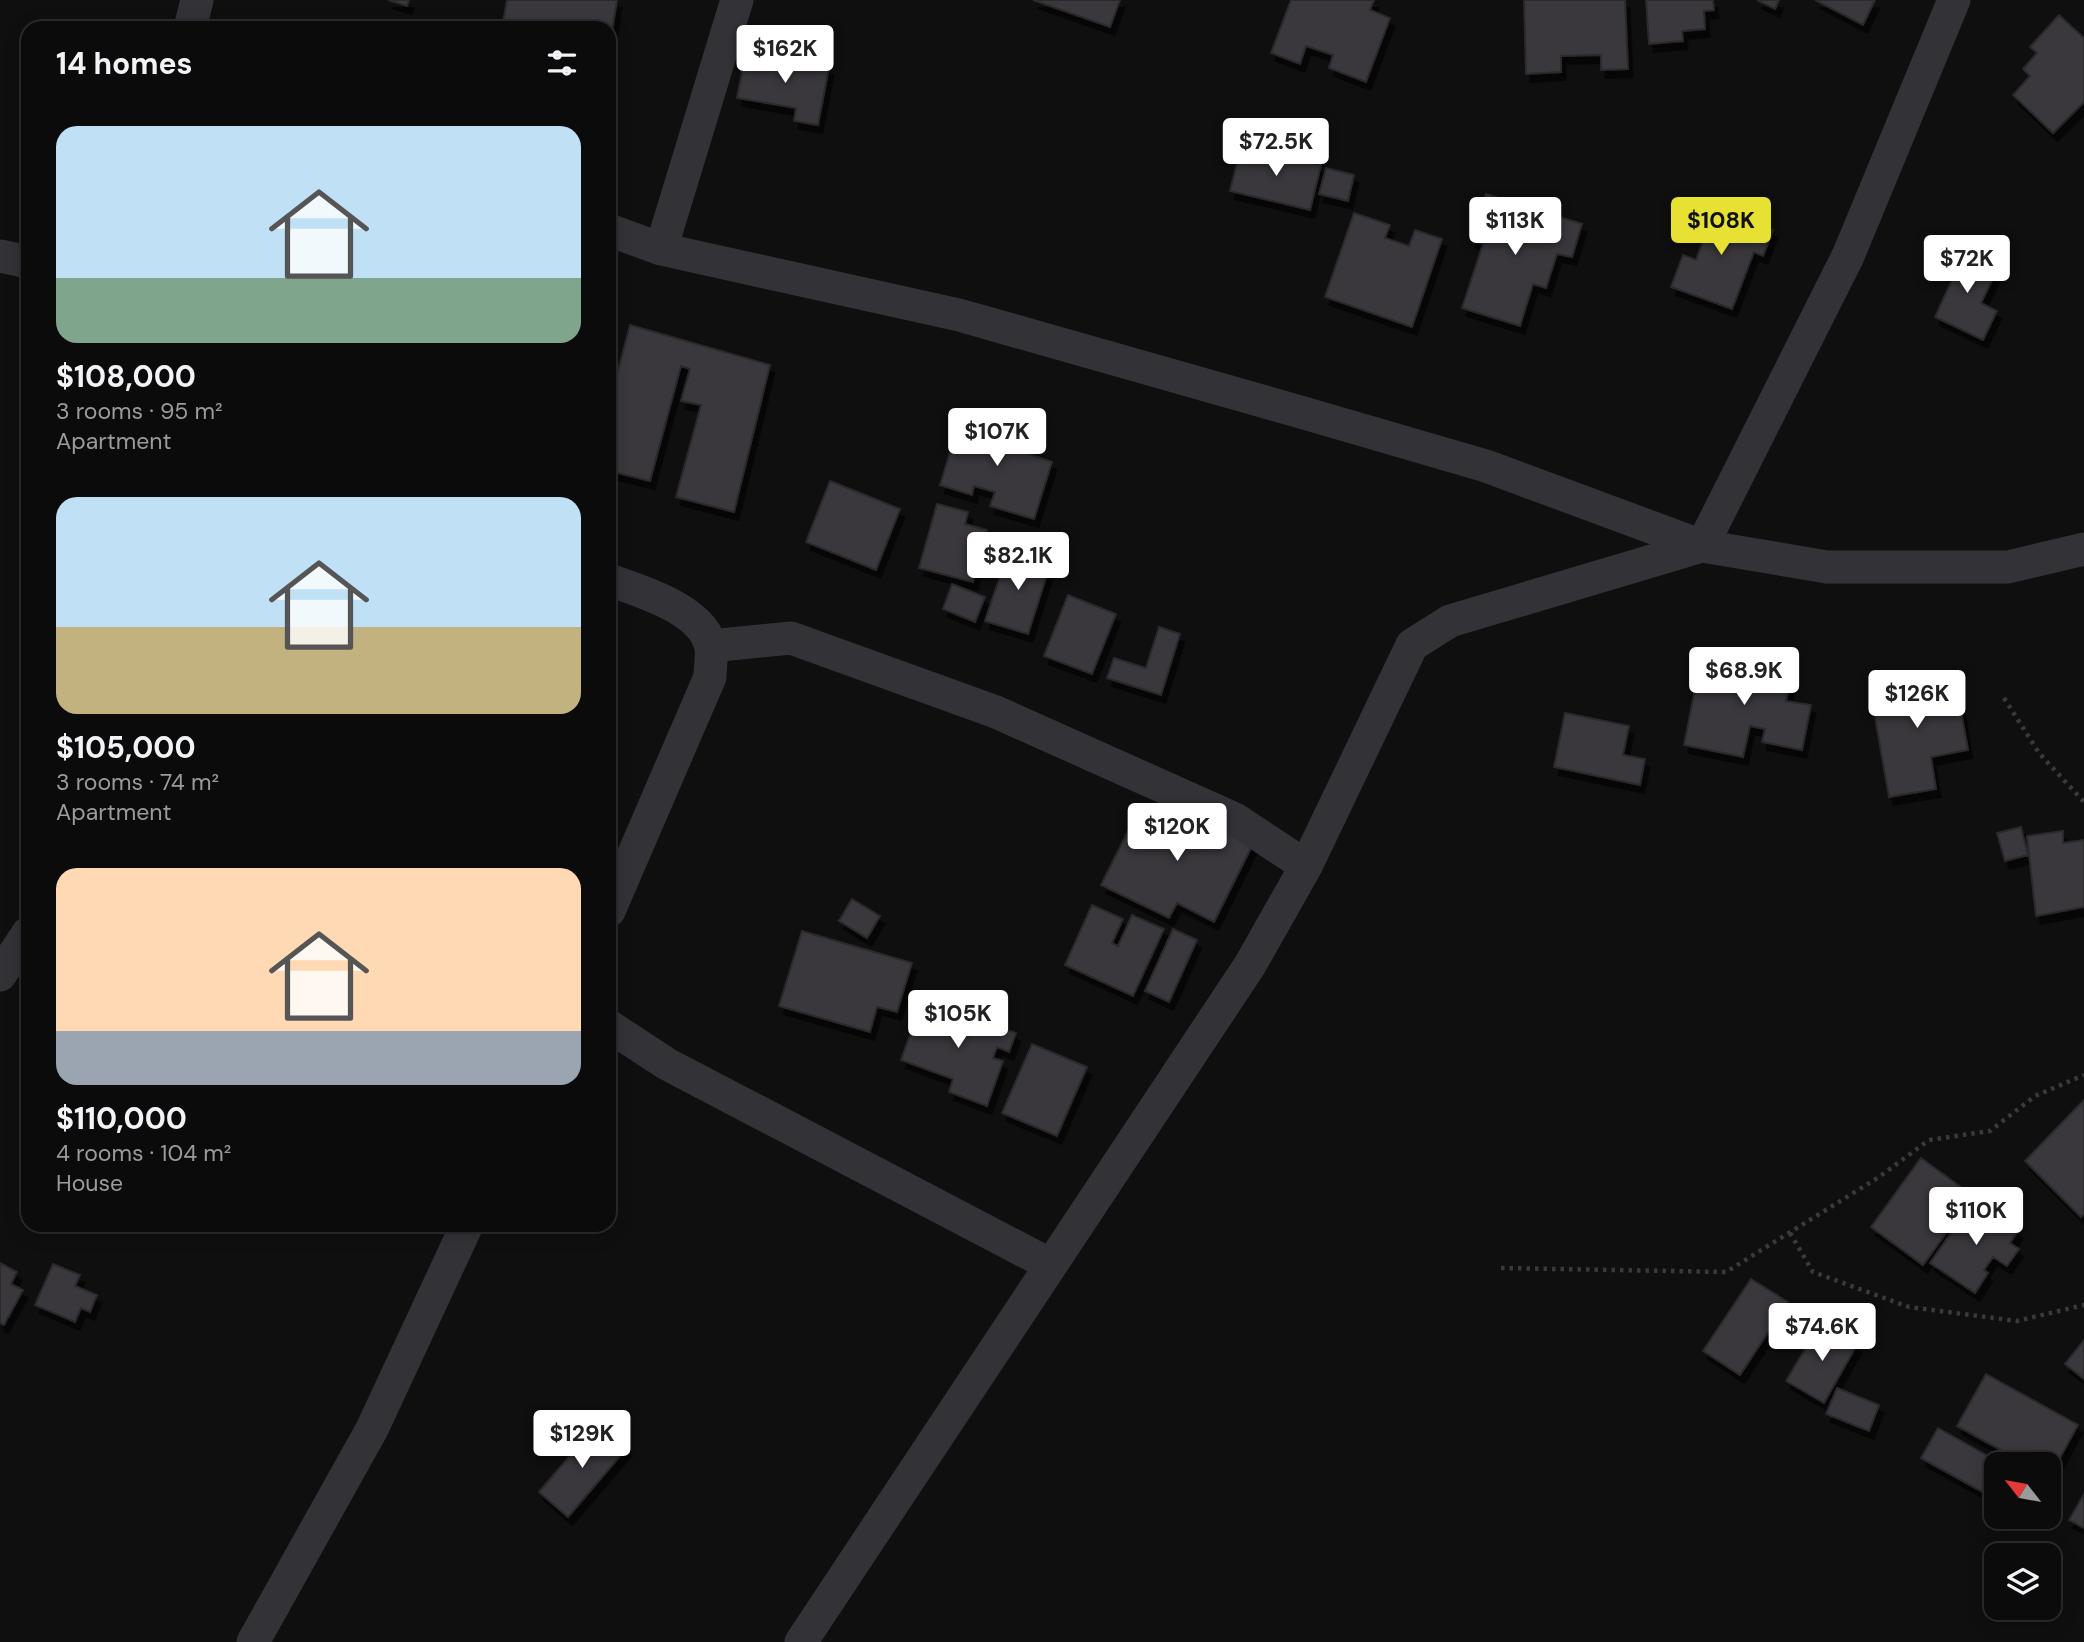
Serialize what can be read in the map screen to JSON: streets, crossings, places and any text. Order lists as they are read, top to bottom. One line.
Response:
{"north":"top left","page":{"heading":"14 homes","price":["$162K","$72.5K","$113K","$108K","$72K","$107K","$82.1K","$68.9K","$126K","$120K","$105K","$110K","$74.6K","$129K"],"list":[{"name":"$108,000","note":"3 rooms · 95 m² · Apartment"},{"name":"$105,000","note":"3 rooms · 74 m² · Apartment"},{"name":"$110,000","note":"4 rooms · 104 m² · House"}]}}
